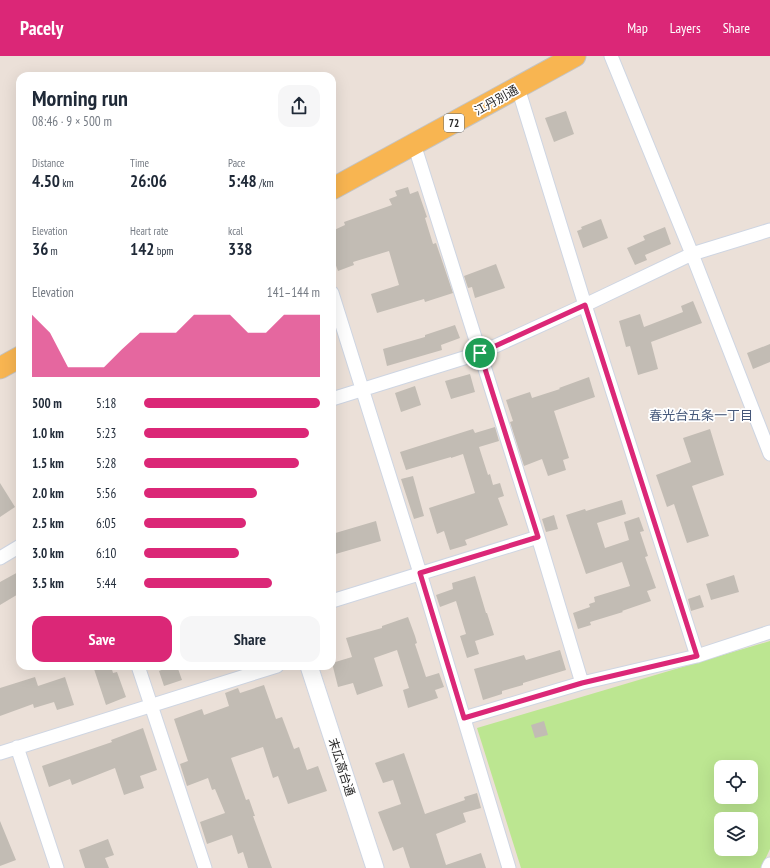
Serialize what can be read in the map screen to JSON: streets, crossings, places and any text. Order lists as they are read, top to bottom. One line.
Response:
{"streets":{"main road":["江丹別通","72"],"street":["末広高台通"]},"districts":["春光台五条一丁目"],"page":{"header":"Pacely","nav":["Map","Layers","Share"],"heading":["Morning run","08:46 · 9 × 500 m"],"stats":[["Distance","4.50 km"],["Time","26:06"],["Pace","5:48 /km"],["Elevation","36 m"],["Heart rate","142 bpm"],["kcal","338"]],"chart":["Elevation","141–144 m"],"list":[{"name":"500 m","note":"5:18"},{"name":"1.0 km","note":"5:23"},{"name":"1.5 km","note":"5:28"},{"name":"2.0 km","note":"5:56"},{"name":"2.5 km","note":"6:05"},{"name":"3.0 km","note":"6:10"},{"name":"3.5 km","note":"5:44"}],"buttons":["Save","Share"]}}
